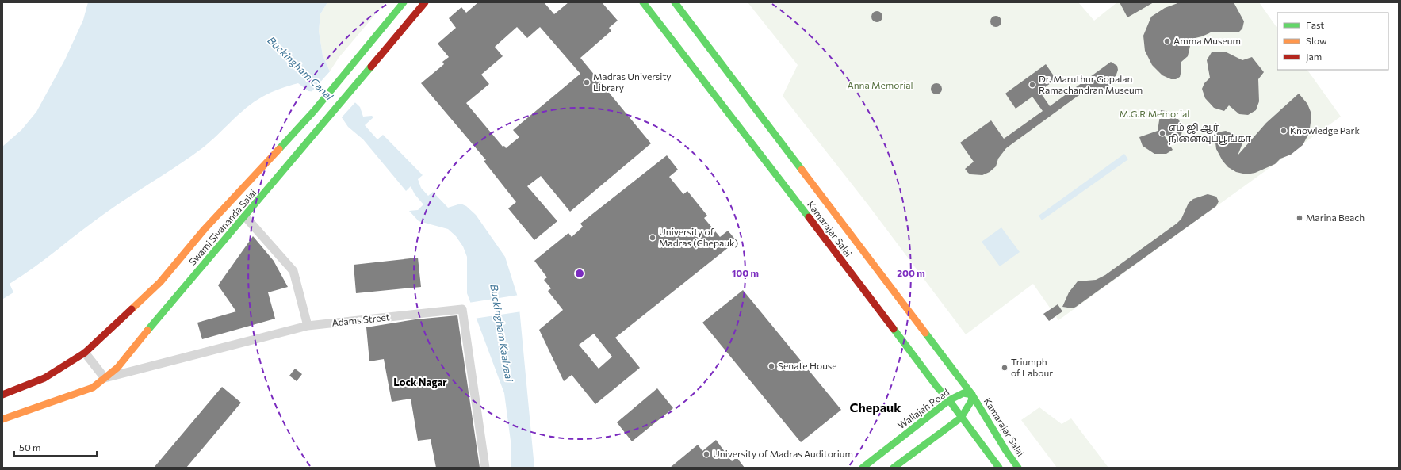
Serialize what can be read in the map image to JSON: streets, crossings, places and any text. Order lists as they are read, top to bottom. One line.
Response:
{"streets":{"main road":["Swami Sivananda Salai","Kamarajar Salai","Wallajah Road"],"street":["Adams Street"]},"crossings":[["Swami Sivananda Salai","Adams Street"],["Kamarajar Salai","Wallajah Road"]],"districts":["Lock Nagar","Chepauk"],"water":["Buckingham Canal","Buckingham Kaalvaai"],"parks":["Anna Memorial","M.G.R Memorial"],"places":["Amma Museum","Madras University Library","Dr. Maruthur Gopalan Ramachandran Museum","Knowledge Park","எம் ஜி ஆர் நினைவுப்பூங்கா","Marina Beach","University of Madras (Chepauk)","Senate House","Triumph of Labour","University of Madras Auditorium"],"legend":["Fast","Slow","Jam"],"scale_bar":"50 m","rings":["100 m","200 m"]}
